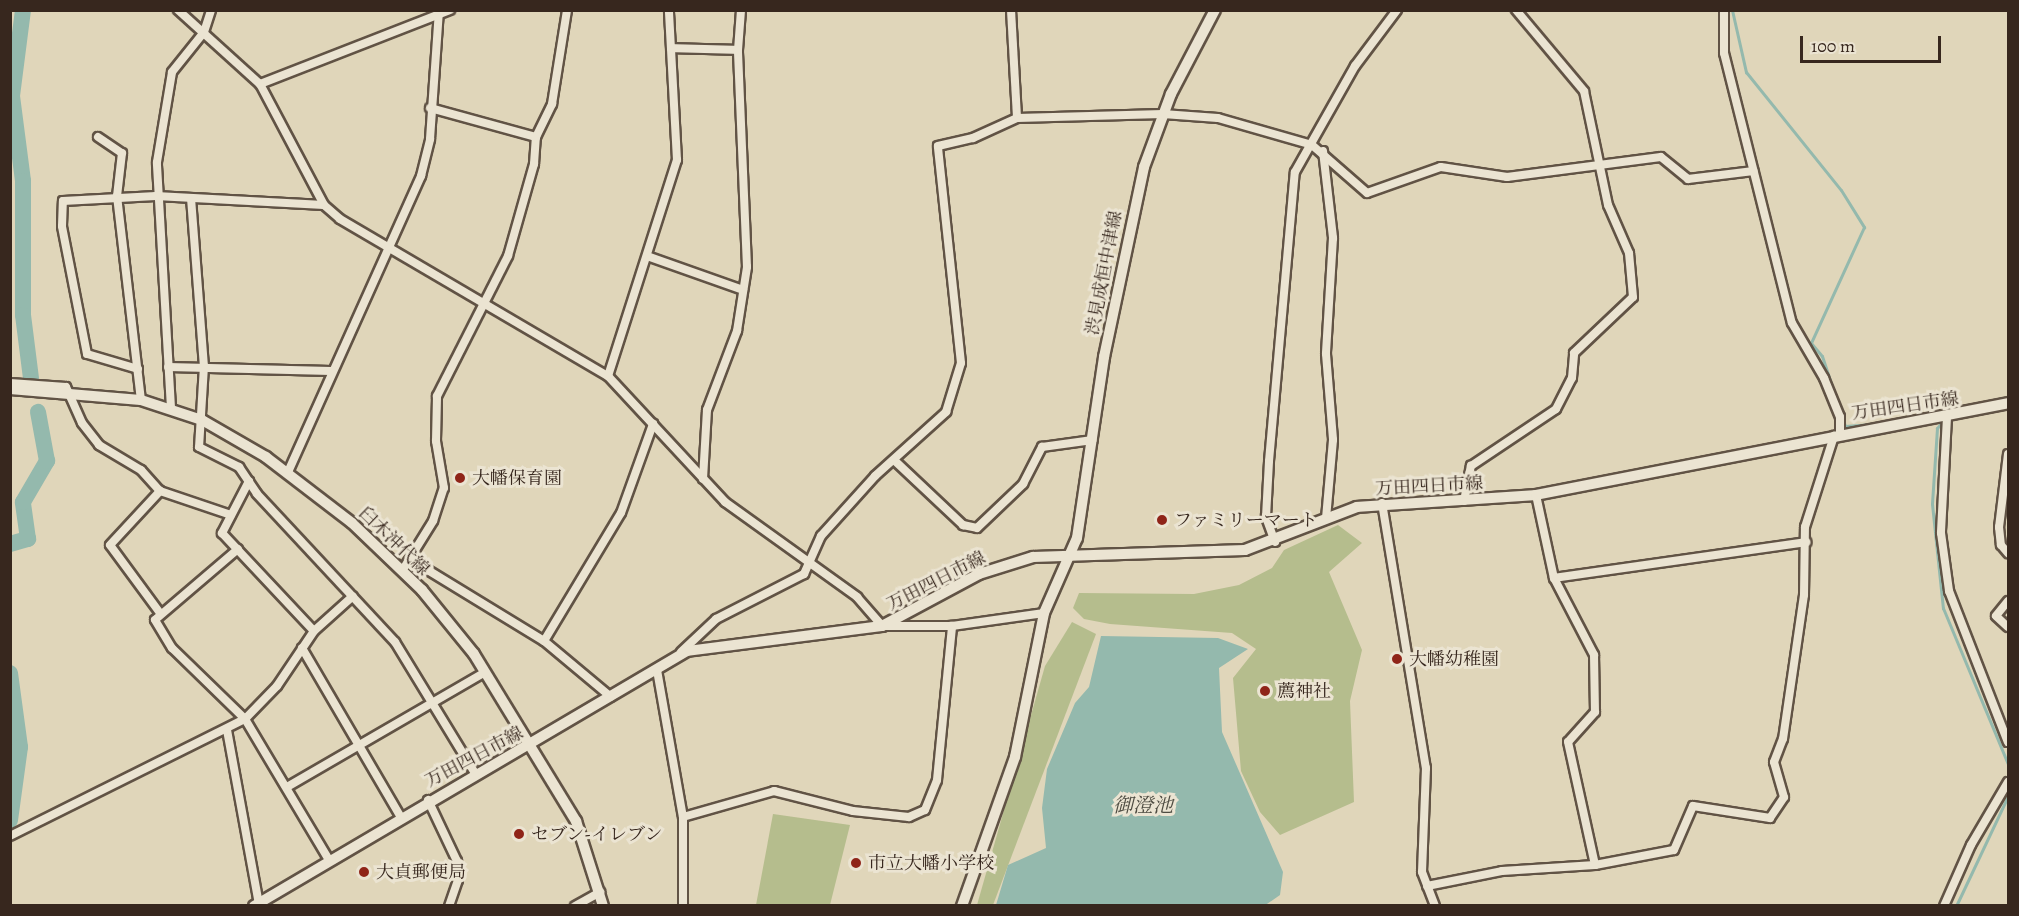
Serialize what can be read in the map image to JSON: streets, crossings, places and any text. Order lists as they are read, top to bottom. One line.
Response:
{"streets":{"main road":["渋見成恒中津線","万田四日市線","臼木沖代線"]},"crossings":[["渋見成恒中津線","万田四日市線"],["万田四日市線","臼木沖代線"]],"water":["御澄池"],"places":["大幡保育園","ファミリーマート","大幡幼稚園","薦神社","セブン-イレブン","市立大幡小学校","大貞郵便局"],"scale_bar":"100 m"}
